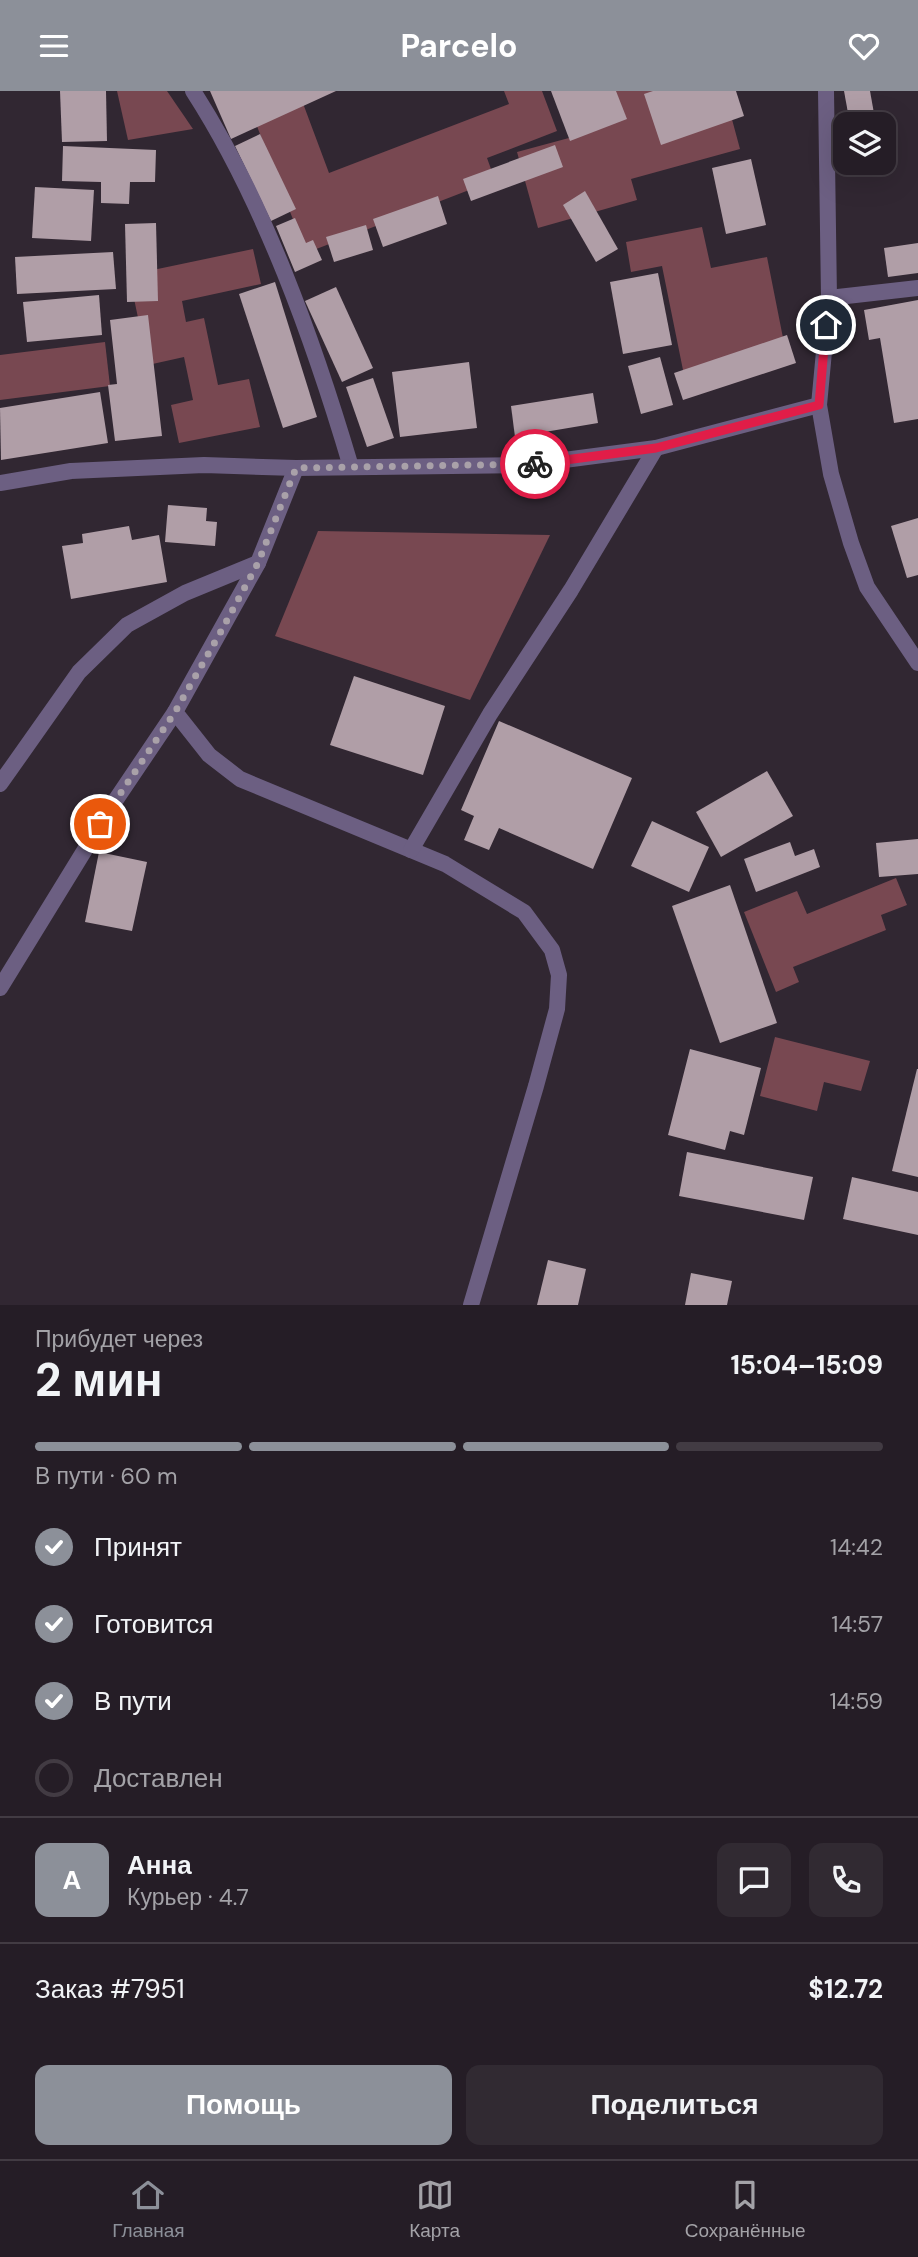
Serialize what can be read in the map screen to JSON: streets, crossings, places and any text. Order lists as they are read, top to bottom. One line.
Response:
{"page":{"header":"Parcelo","heading":["2 мин","Прибудет через","15:04–15:09"],"panel":["Анна","Курьер · 4.7","Заказ #7951","$12.72"],"bar":"В пути · 60 m","list":[["Принят","14:42"],["Готовится","14:57"],["В пути","14:59"],"Доставлен"],"round":"А","buttons":["Помощь","Поделиться"],"tabs":["Главная","Карта","Сохранённые"]}}
